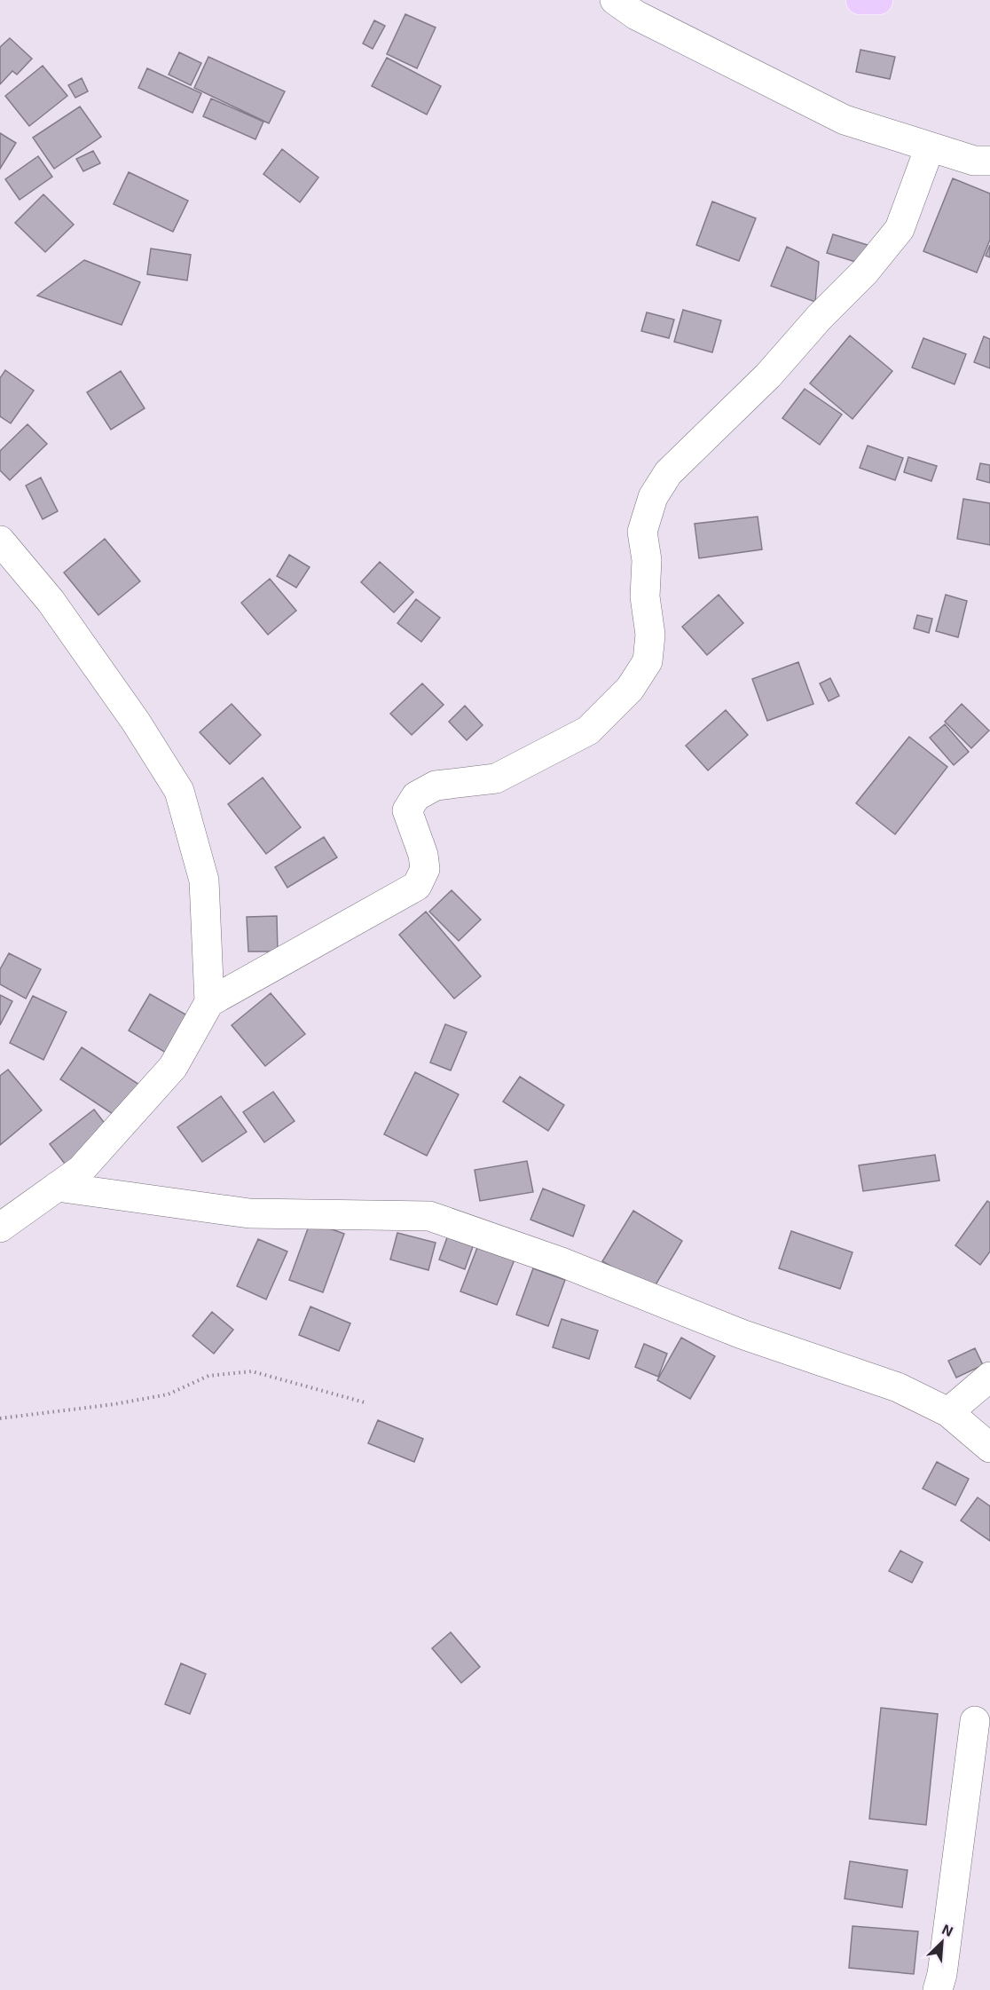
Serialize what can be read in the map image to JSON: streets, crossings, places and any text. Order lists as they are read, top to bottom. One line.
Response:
{"north":"top right"}
